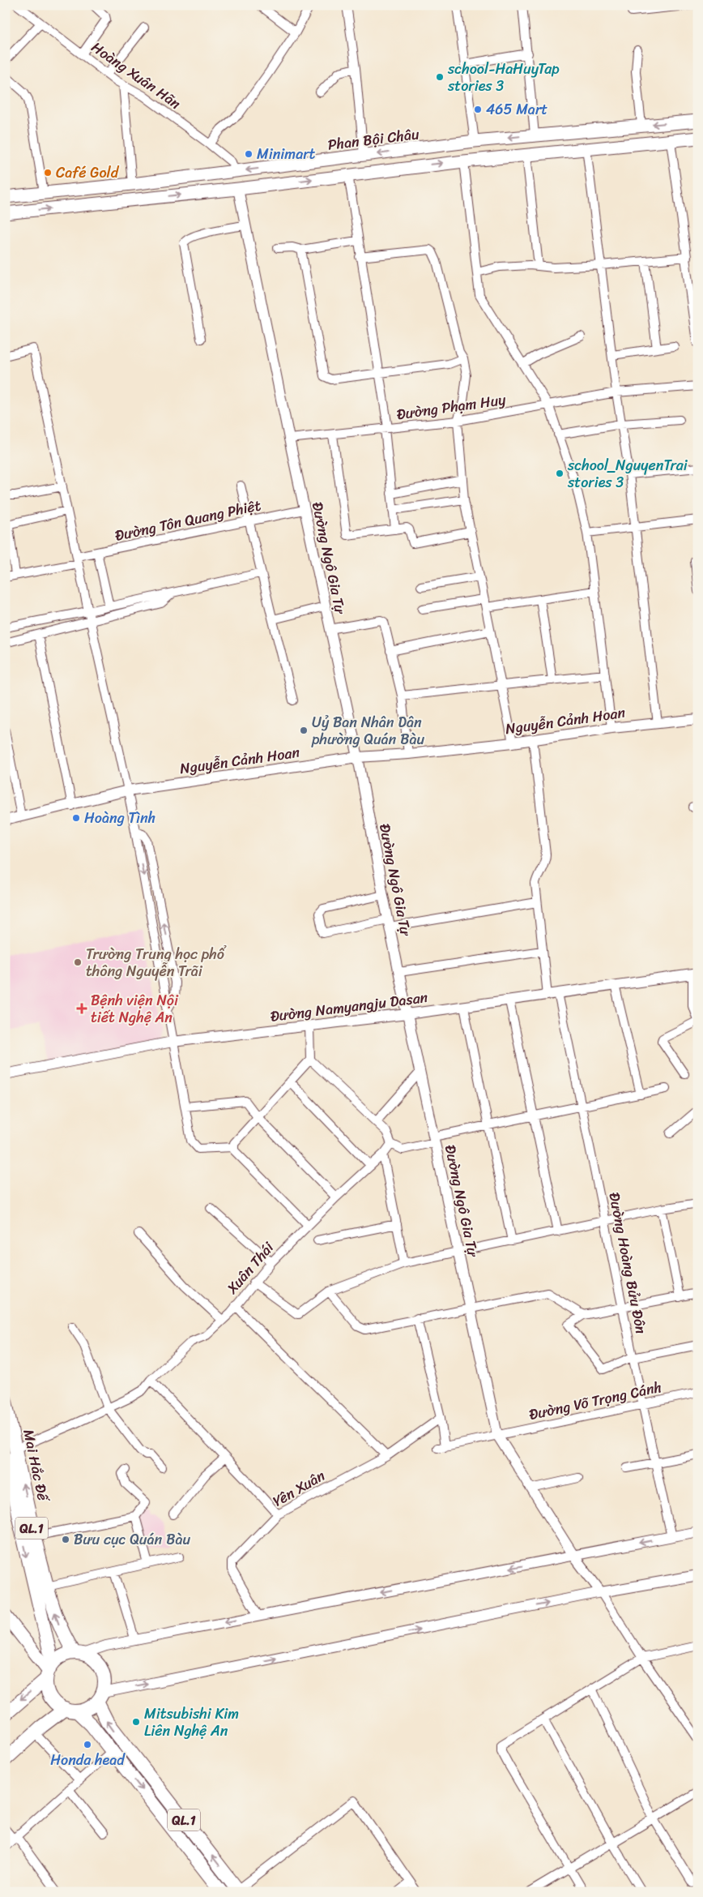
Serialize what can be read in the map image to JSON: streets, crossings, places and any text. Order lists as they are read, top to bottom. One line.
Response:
{"streets":{"main road":["Phan Bội Châu","Mai Hắc Đế","QL.1"],"street":["Hoàng Xuân Hãn","Đường Phạm Huy","Đường Tôn Quang Phiệt","Đường Ngô Gia Tự","Nguyễn Cảnh Hoan","Đường Namyangju Dasan","Đường Hoàng Bửu Đôn","Xuân Thái","Đường Võ Trọng Cánh","Yên Xuân"]},"crossings":[["Hoàng Xuân Hãn","Phan Bội Châu"],["Đường Phạm Huy","Đường Ngô Gia Tự"],["Đường Tôn Quang Phiệt","Đường Ngô Gia Tự"],["Đường Ngô Gia Tự","Nguyễn Cảnh Hoan"],["Đường Ngô Gia Tự","Đường Namyangju Dasan"],["Đường Ngô Gia Tự","Đường Võ Trọng Cánh"],["Nguyễn Cảnh Hoan","Đường Hoàng Bửu Đôn"],["Đường Namyangju Dasan","Đường Hoàng Bửu Đôn"],["Đường Hoàng Bửu Đôn","Đường Võ Trọng Cánh"],["Xuân Thái","Mai Hắc Đế"],["Đường Võ Trọng Cánh","Yên Xuân"],["Mai Hắc Đế","QL.1"]],"places":{"other":["school-HaHuyTap stories 3","465 Mart","Minimart","Café Gold","school_NguyenTrai stories 3","Uỷ Ban Nhân Dân phường Quán Bàu","Hoàng Tình","Trường Trung học phổ thông Nguyễn Trãi","Bưu cục Quán Bàu","Mitsubishi Kim Liên Nghệ An","Honda head"],"health":["Bệnh viện Nội tiết Nghệ An"]}}
